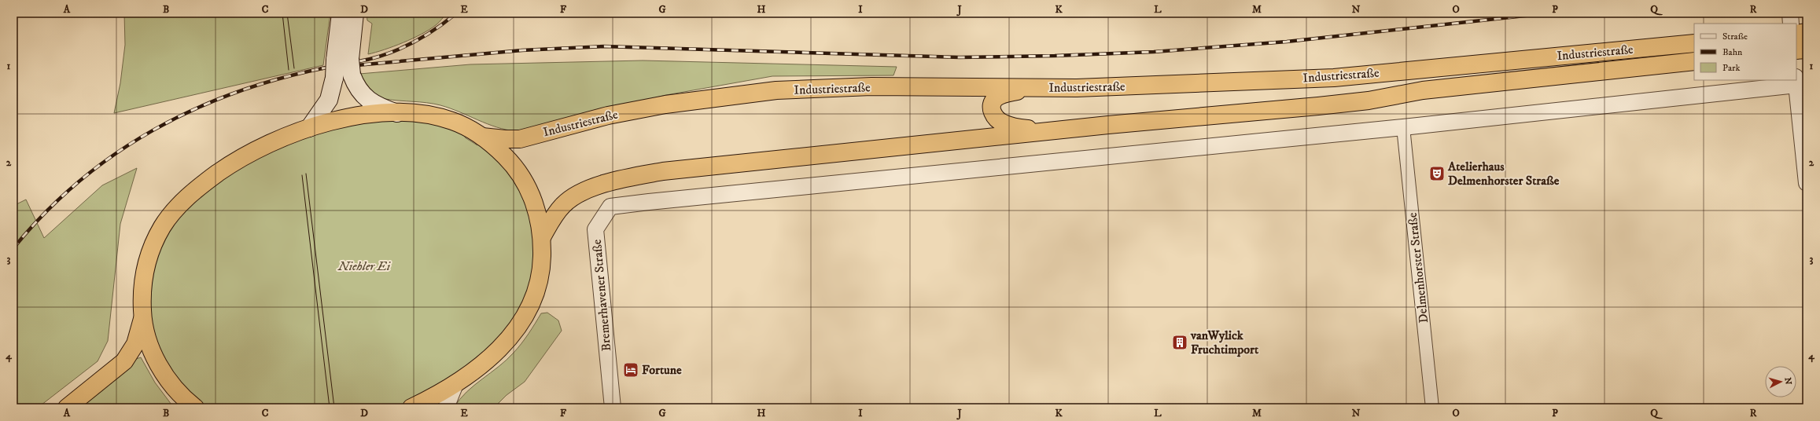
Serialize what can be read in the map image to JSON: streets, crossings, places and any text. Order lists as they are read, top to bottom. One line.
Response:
{"streets":{"highway":["Industriestraße"],"street":["Delmenhorster Straße","Bremerhavener Straße"]},"crossings":[["Delmenhorster Straße","Bremerhavener Straße"]],"parks":["Niehler Ei"],"places":{"theatre":["Atelierhaus Delmenhorster Straße"],"building":["vanWylick Fruchtimport"],"hotel":["Fortune"]},"legend":["Straße","Bahn","Park"],"north":"right","grid":{"columns":["A","B","C","D","E","F","G","H","I","J","K","L","M","N","O","P","Q","R"],"rows":["1","2","3","4"]}}
